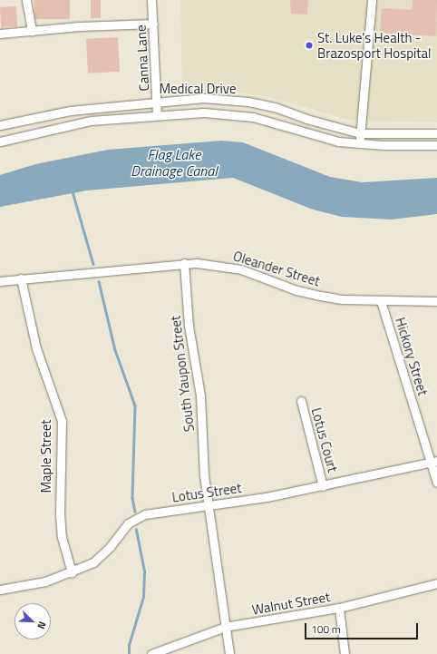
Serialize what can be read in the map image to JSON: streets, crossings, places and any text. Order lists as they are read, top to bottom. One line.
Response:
{"streets":{"street":["Canna Lane","Medical Drive","Oleander Street","Hickory Street","South Yaupon Street","Lotus Court","Maple Street","Lotus Street","Walnut Street"]},"crossings":[["Canna Lane","Medical Drive"],["Oleander Street","Hickory Street"],["Oleander Street","South Yaupon Street"],["Oleander Street","Maple Street"],["Hickory Street","Lotus Street"],["South Yaupon Street","Lotus Street"],["South Yaupon Street","Walnut Street"],["Lotus Court","Lotus Street"],["Maple Street","Lotus Street"]],"water":["Flag Lake Drainage Canal"],"places":["St. Luke's Health - Brazosport Hospital"],"scale_bar":"100 m","north":"bottom right"}
